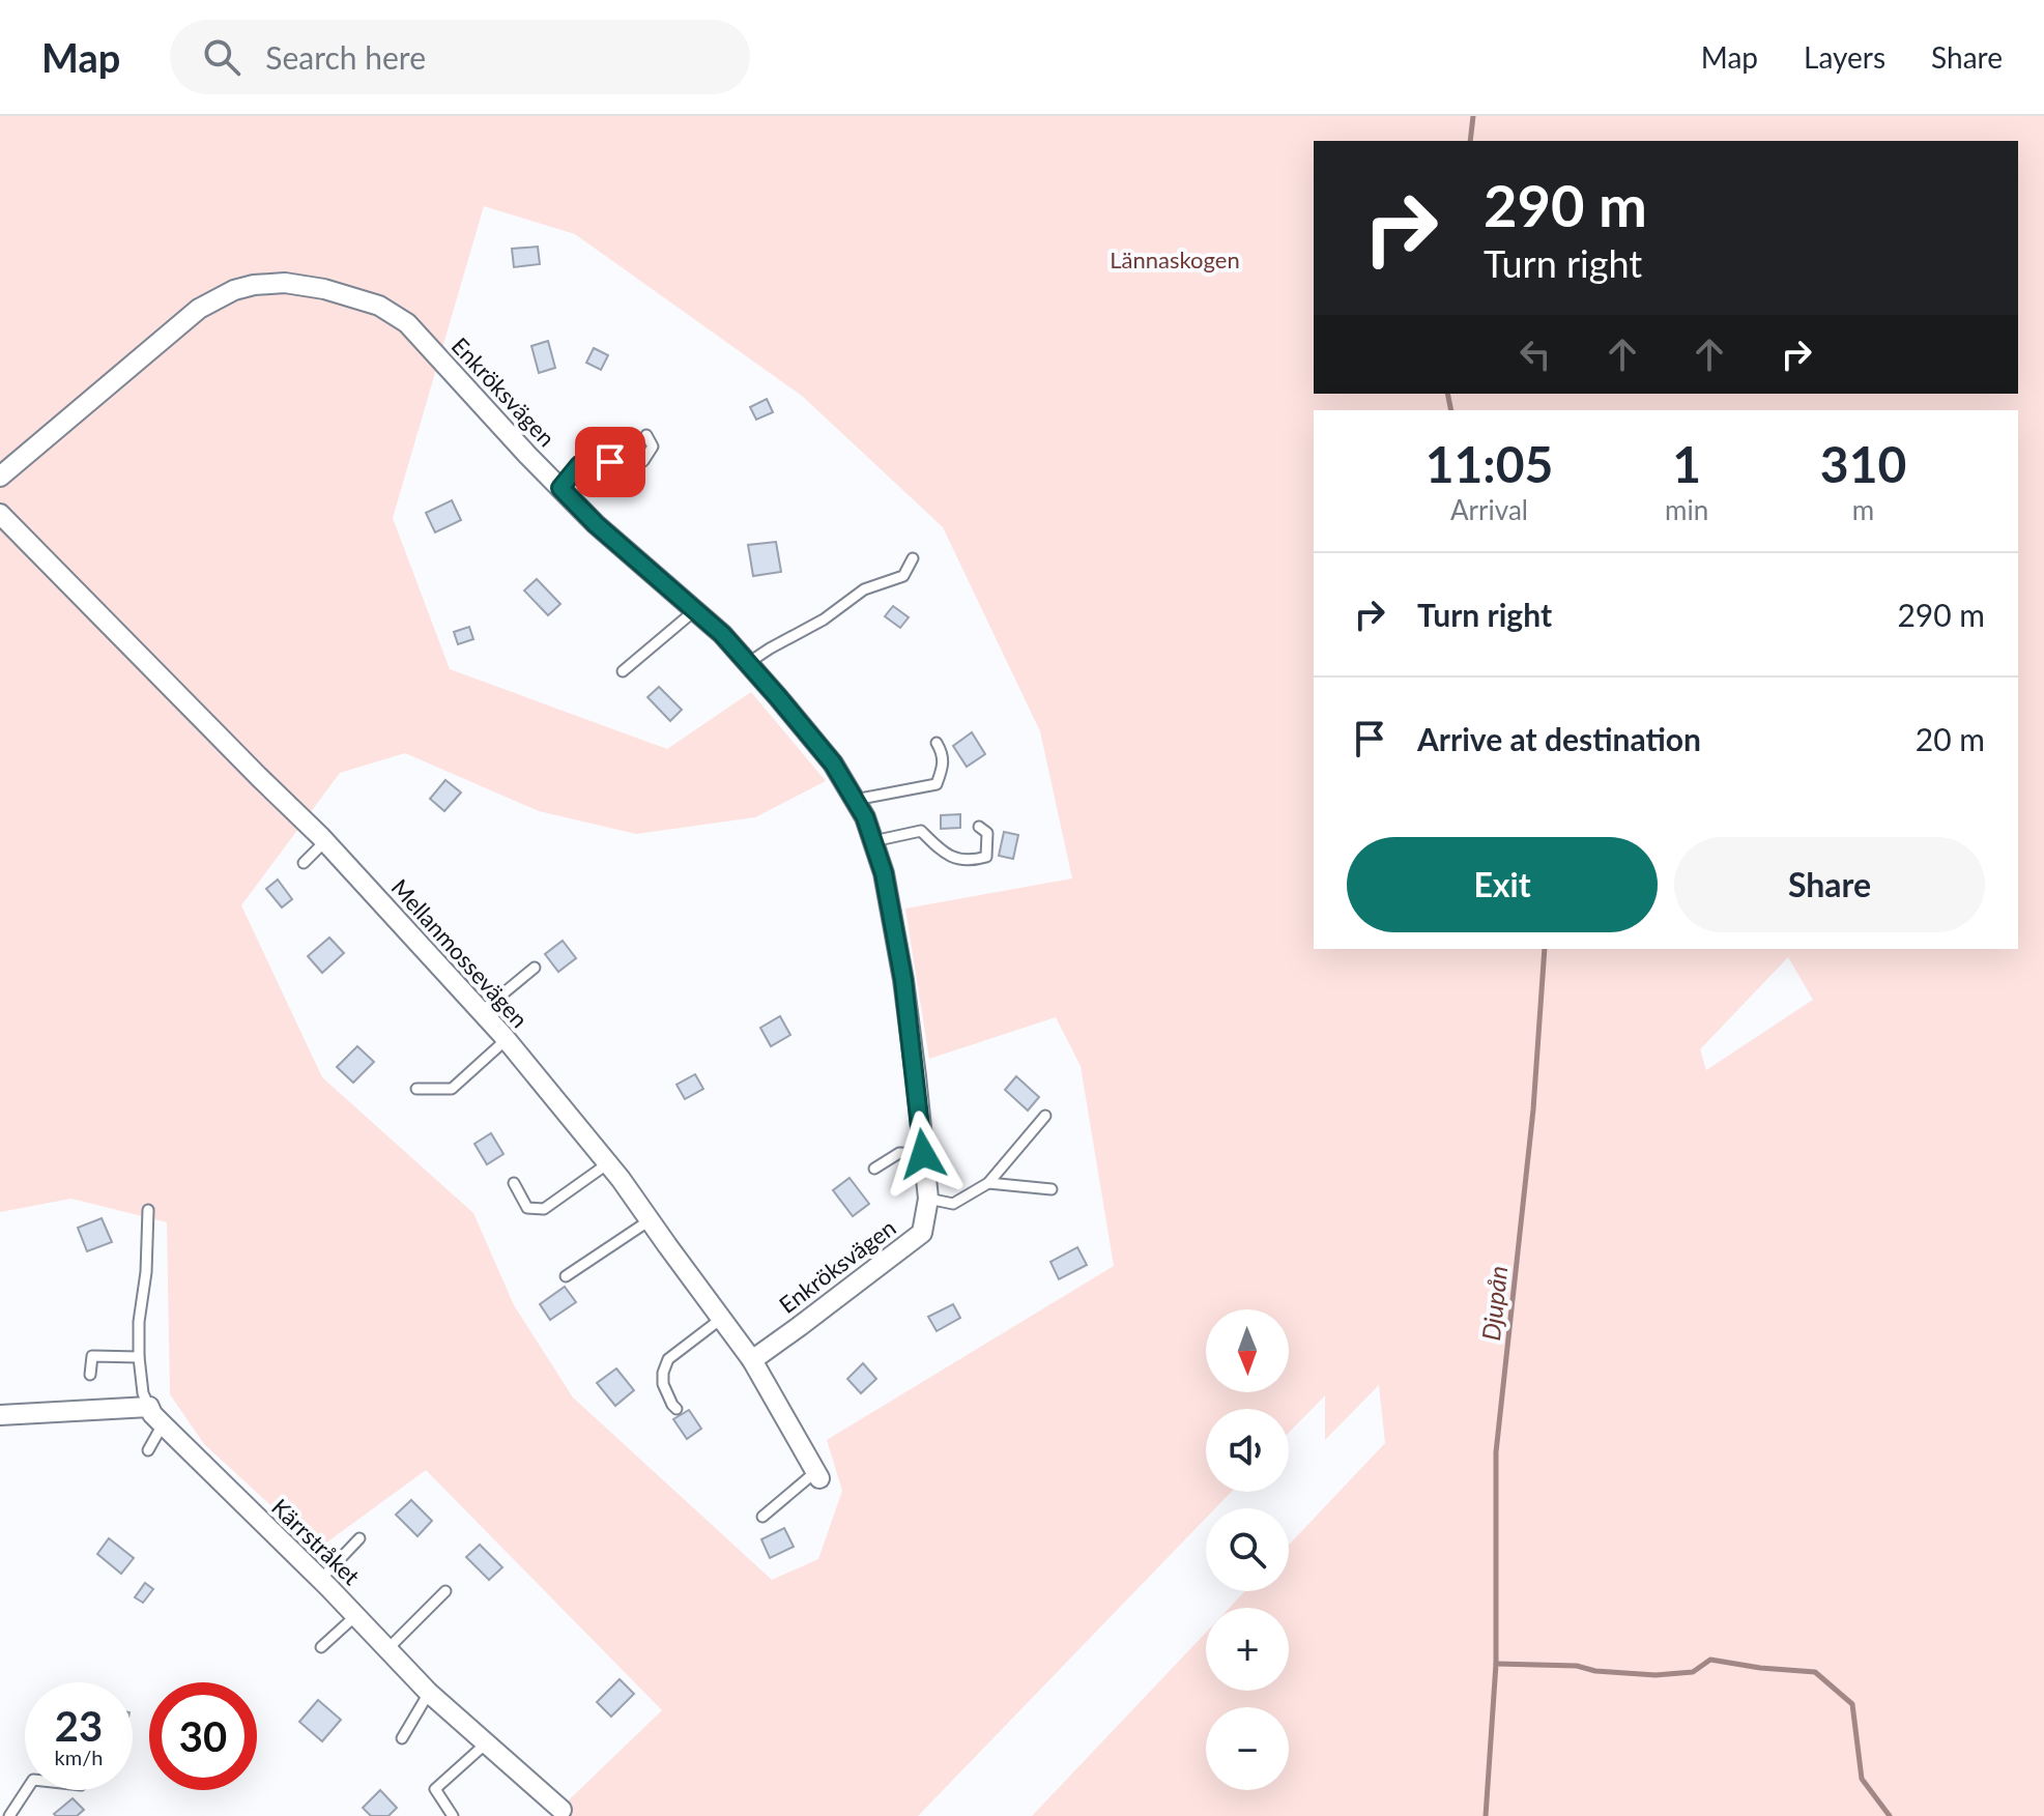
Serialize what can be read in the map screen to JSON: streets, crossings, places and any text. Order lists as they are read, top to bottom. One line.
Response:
{"streets":{"street":["Enkröksvägen","Mellanmossevägen","Kärrstråket"]},"crossings":[["Enkröksvägen","Mellanmossevägen"]],"water":["Djupån"],"parks":["Lännaskogen"],"north":"bottom","page":{"header":"Map","search":"Search here","nav":["Map","Layers","Share"],"turn":["290 m","Turn right"],"eta":["11:05","Arrival","1","min","310","m"],"list":[{"name":"Turn right","value":"290 m"},{"name":"Arrive at destination","value":"20 m"}],"buttons":["Exit","Share"],"map_buttons":["+","−"],"speed":"23 km/h","limit":"30"}}
